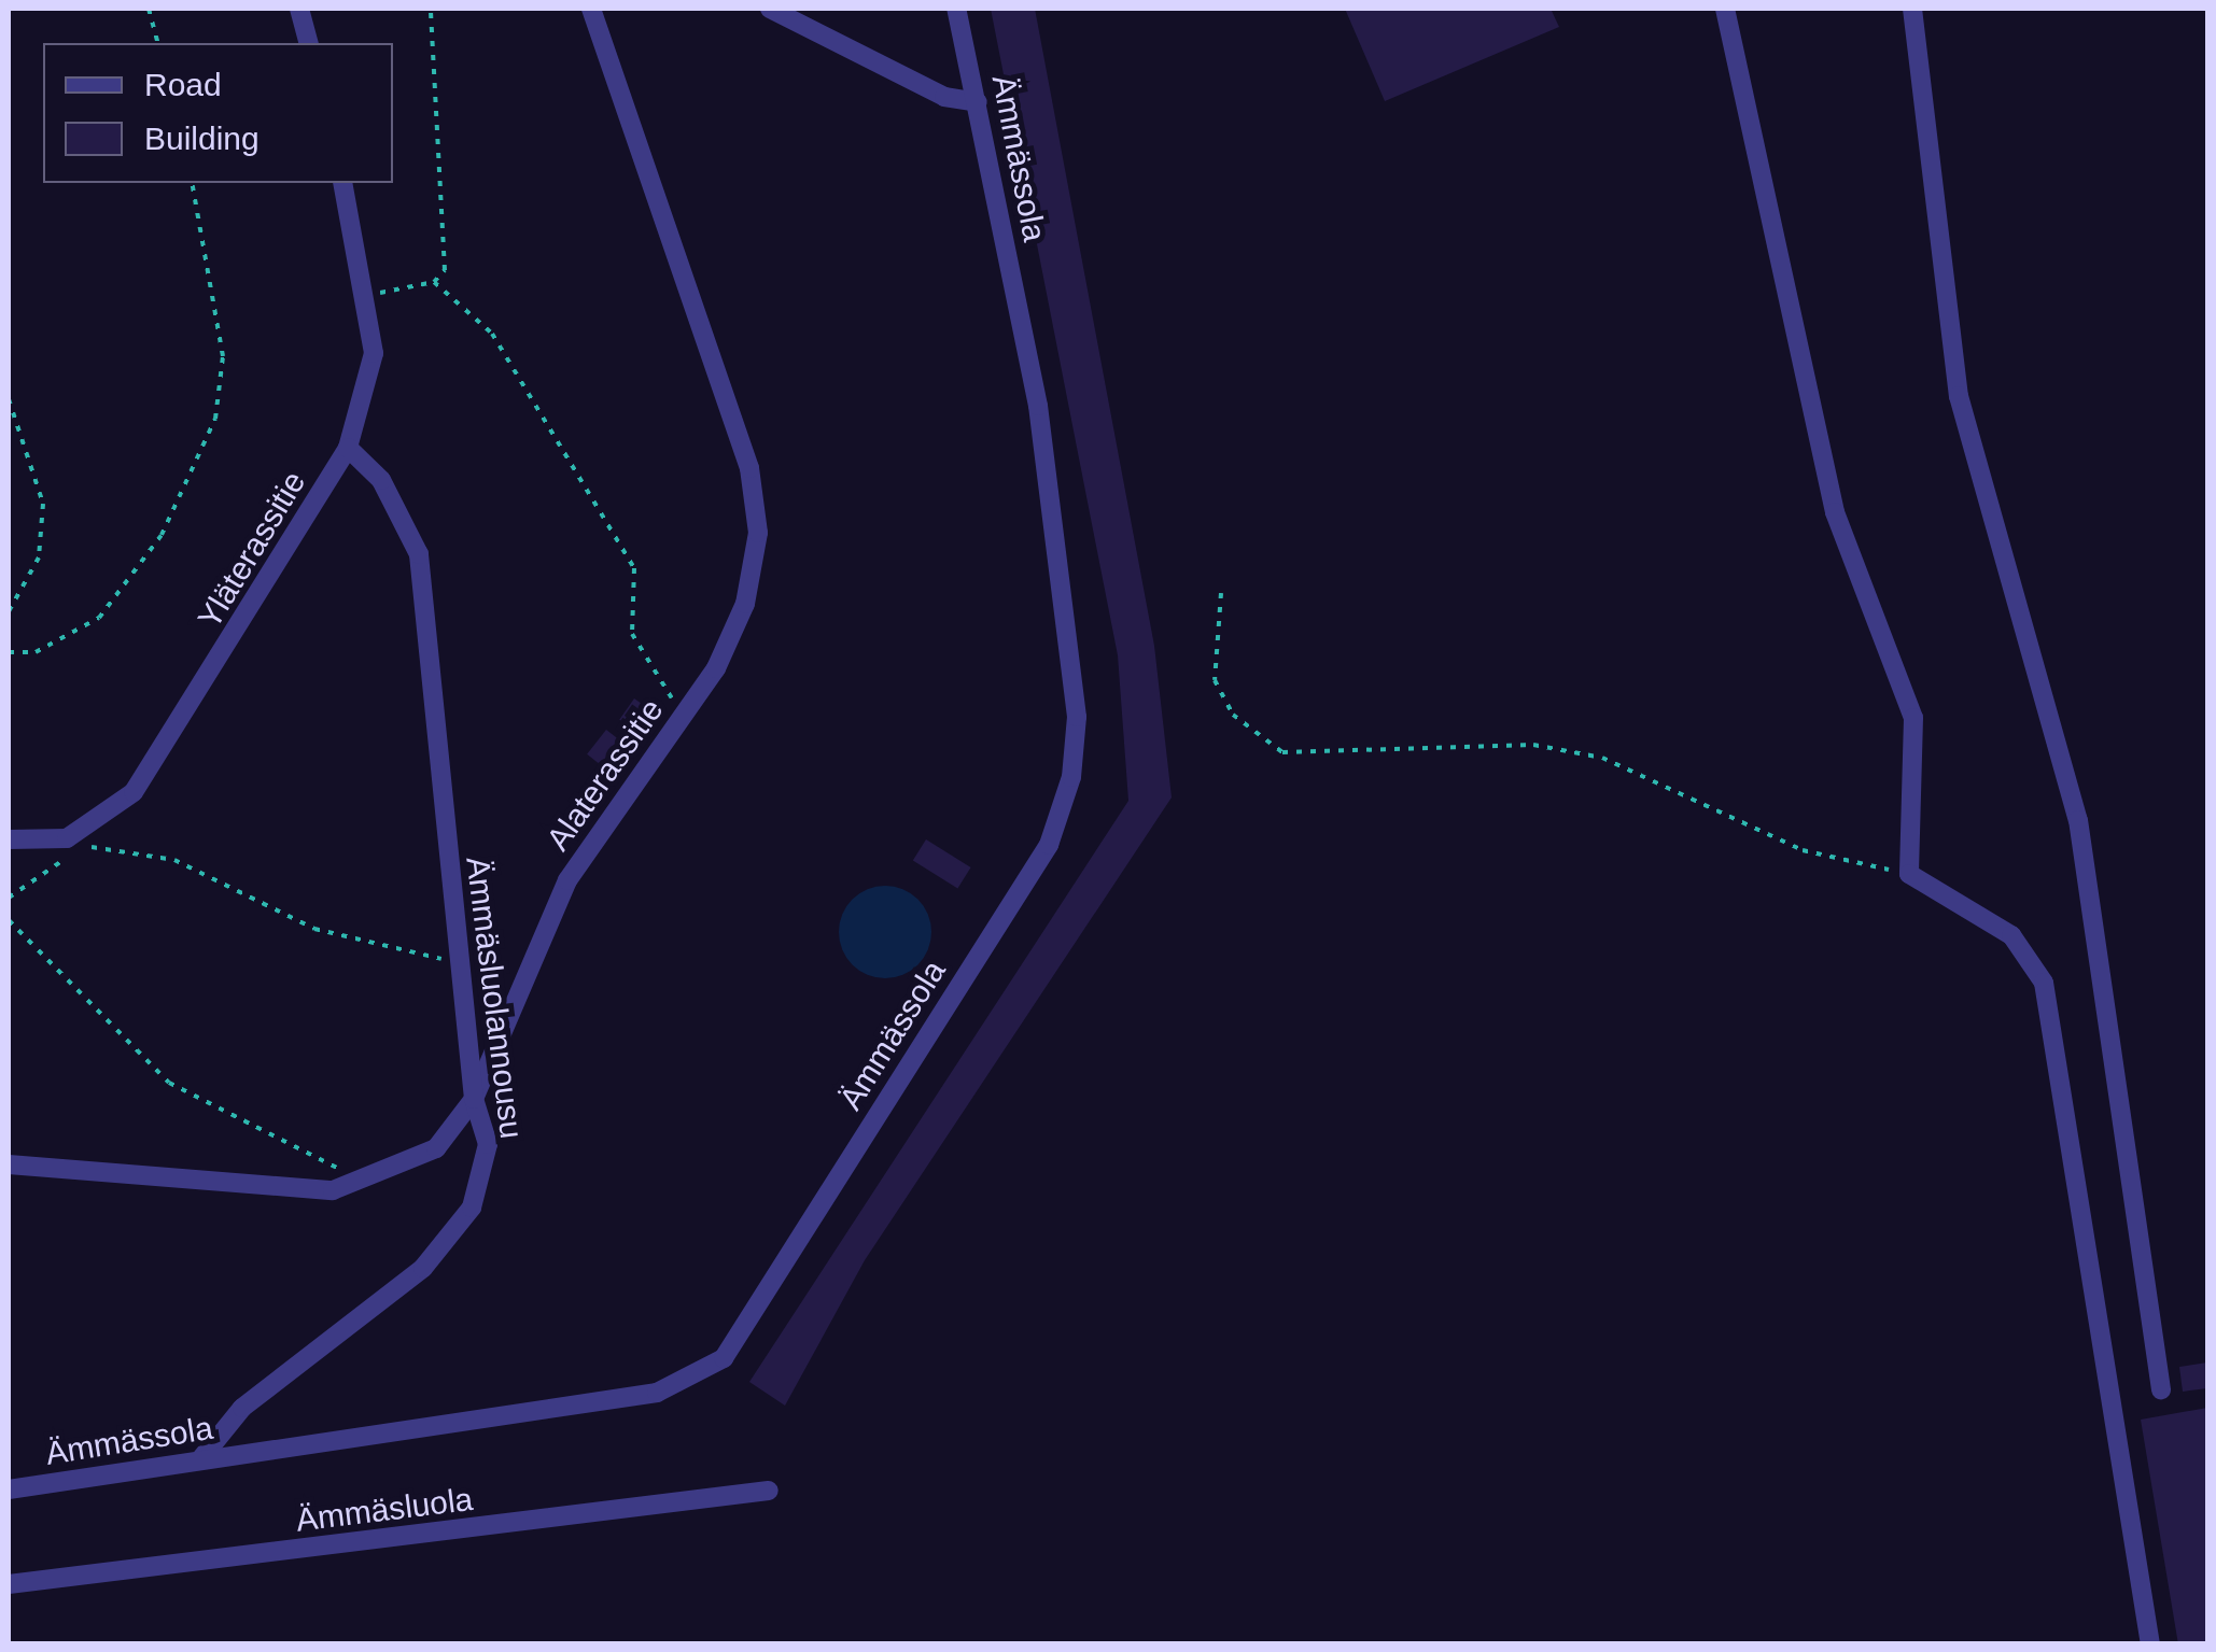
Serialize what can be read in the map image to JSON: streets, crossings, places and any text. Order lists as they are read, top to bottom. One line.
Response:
{"streets":{"street":["Ämmässola","Yläterassitie","Alaterassitie","Ämmäsluolannousu","Ämmäsluola"]},"crossings":[["Ämmässola","Ämmäsluolannousu"],["Yläterassitie","Ämmäsluolannousu"],["Alaterassitie","Ämmäsluolannousu"]],"legend":["Road","Building"]}
